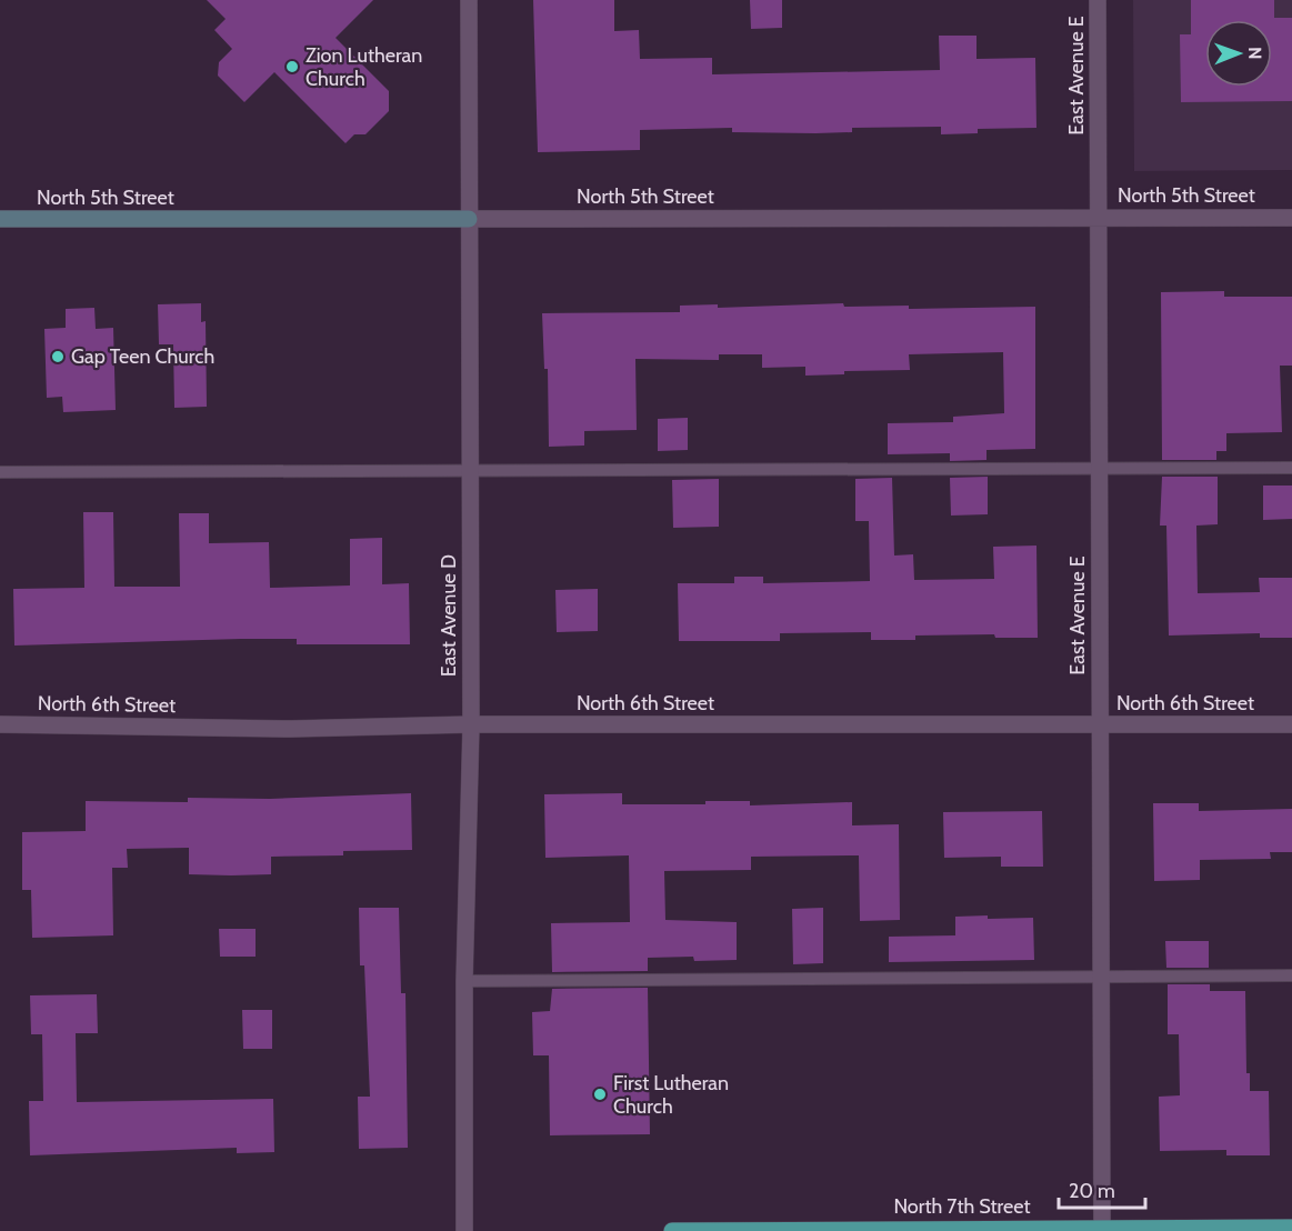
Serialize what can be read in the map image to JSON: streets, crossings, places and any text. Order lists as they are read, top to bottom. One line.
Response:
{"streets":{"main road":["North 7th Street"],"street":["East Avenue E","North 5th Street","East Avenue D","North 6th Street"]},"crossings":[["East Avenue E","North 5th Street"],["East Avenue E","North 6th Street"],["East Avenue E","North 7th Street"],["North 5th Street","East Avenue D"],["East Avenue D","North 6th Street"]],"places":["Zion Lutheran Church","Gap Teen Church","First Lutheran Church"],"scale_bar":"20 m","north":"right"}
